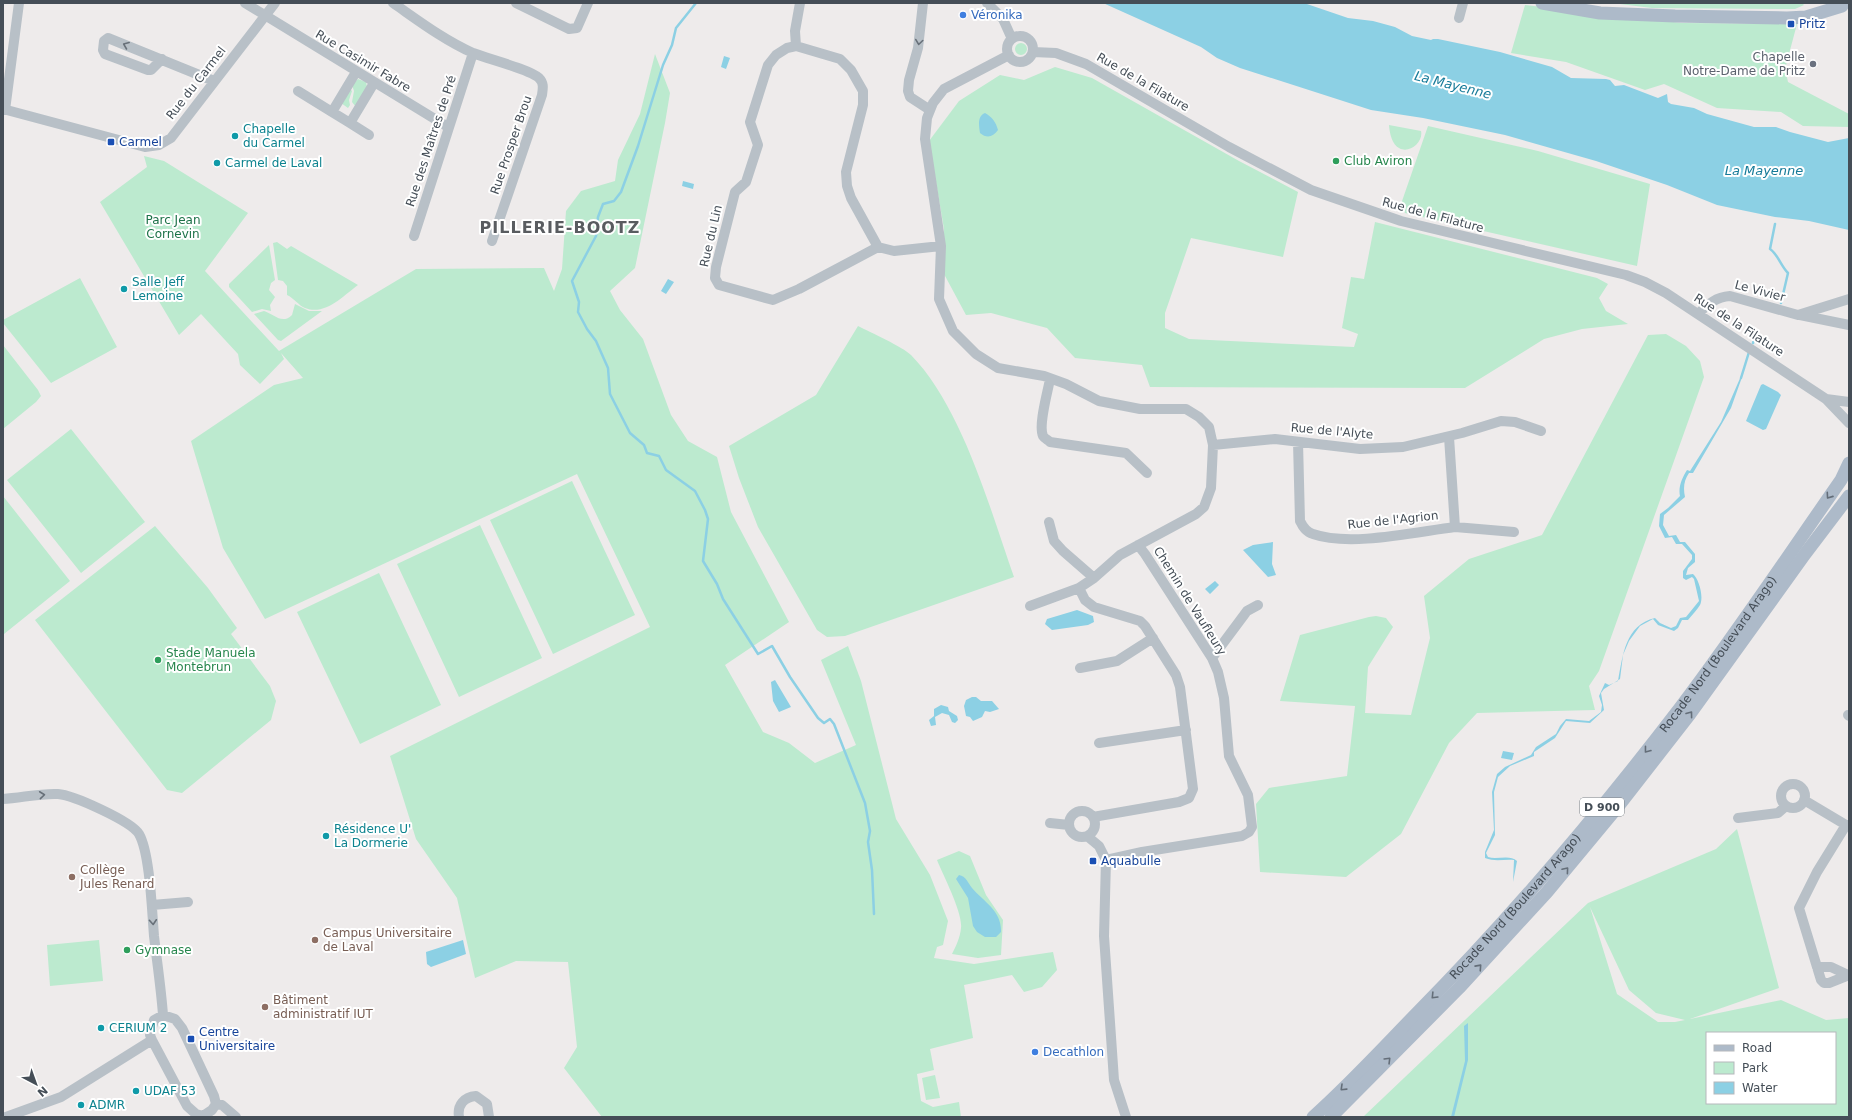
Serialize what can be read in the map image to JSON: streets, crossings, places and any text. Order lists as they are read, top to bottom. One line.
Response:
{"streets":{"main road":["Rocade Nord (Boulevard Arago)","D 900"],"street":["Rue Casimir Fabre","Rue de la Filature","Rue du Carmel","Rue des Maîtres de Pré","Rue Prosper Brou","Rue du Lin","Le Vivier","Rue de l'Alyte","Rue de l'Agrion","Chemin de Vaufleury"]},"crossings":[["Rue Casimir Fabre","Rue du Carmel"],["Rue Casimir Fabre","Rue des Maîtres de Pré"],["Rue de la Filature","Le Vivier"],["Rue des Maîtres de Pré","Rue Prosper Brou"],["Rue de l'Alyte","Rue de l'Agrion"]],"districts":["PILLERIE-BOOTZ"],"water":["La Mayenne"],"parks":["Parc Jean Cornevin"],"places":{"other":["Véronika","Chapelle Notre-Dame de Pritz","Chapelle du Carmel","Club Aviron","Carmel de Laval","Salle Jeff Lemoine","Stade Manuela Montebrun","Résidence U' La Dormerie","Collège Jules Renard","Campus Universitaire de Laval","Gymnase","Bâtiment administratif IUT","CERIUM 2","Decathlon","UDAF 53","ADMR"],"transit":["Pritz","Carmel","Aquabulle","Centre Universitaire"]},"legend":["Road","Park","Water"],"north":"bottom right"}
